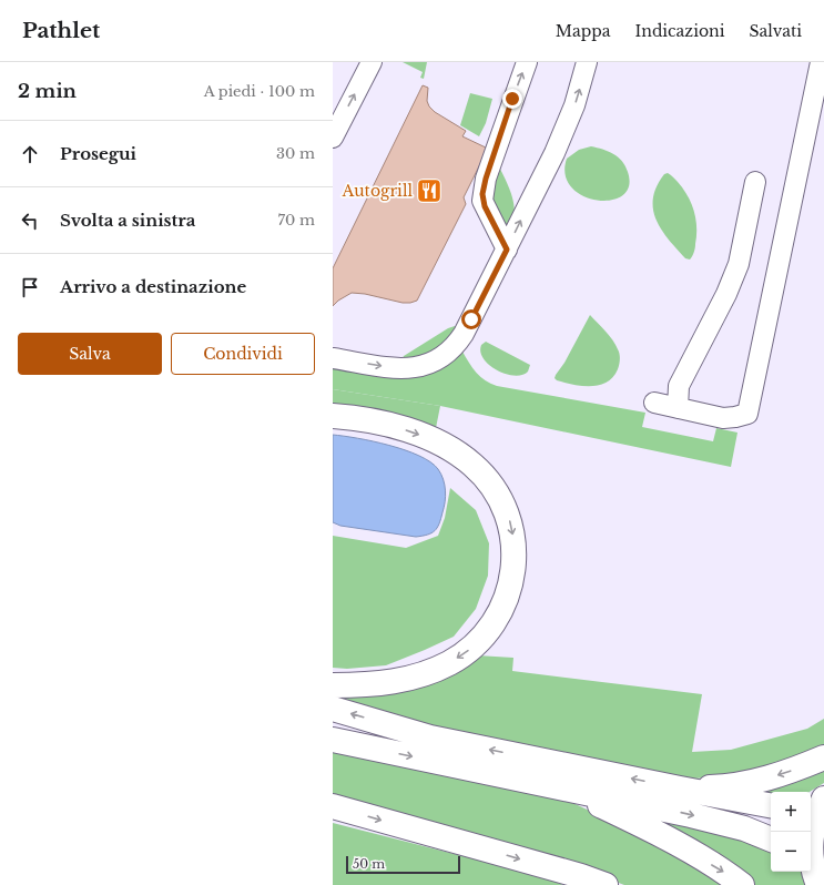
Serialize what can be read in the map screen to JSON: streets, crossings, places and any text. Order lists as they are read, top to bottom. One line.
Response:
{"places":{"restaurant":["Autogrill"]},"scale_bar":"50 m","page":{"header":"Pathlet","nav":["Mappa","Indicazioni","Salvati"],"heading":["2 min","A piedi · 100 m"],"list":[["Prosegui","30 m"],["Svolta a sinistra","70 m"],"Arrivo a destinazione"],"buttons":["Salva","Condividi"],"map_buttons":["+","−"],"scale":"50 m"}}
